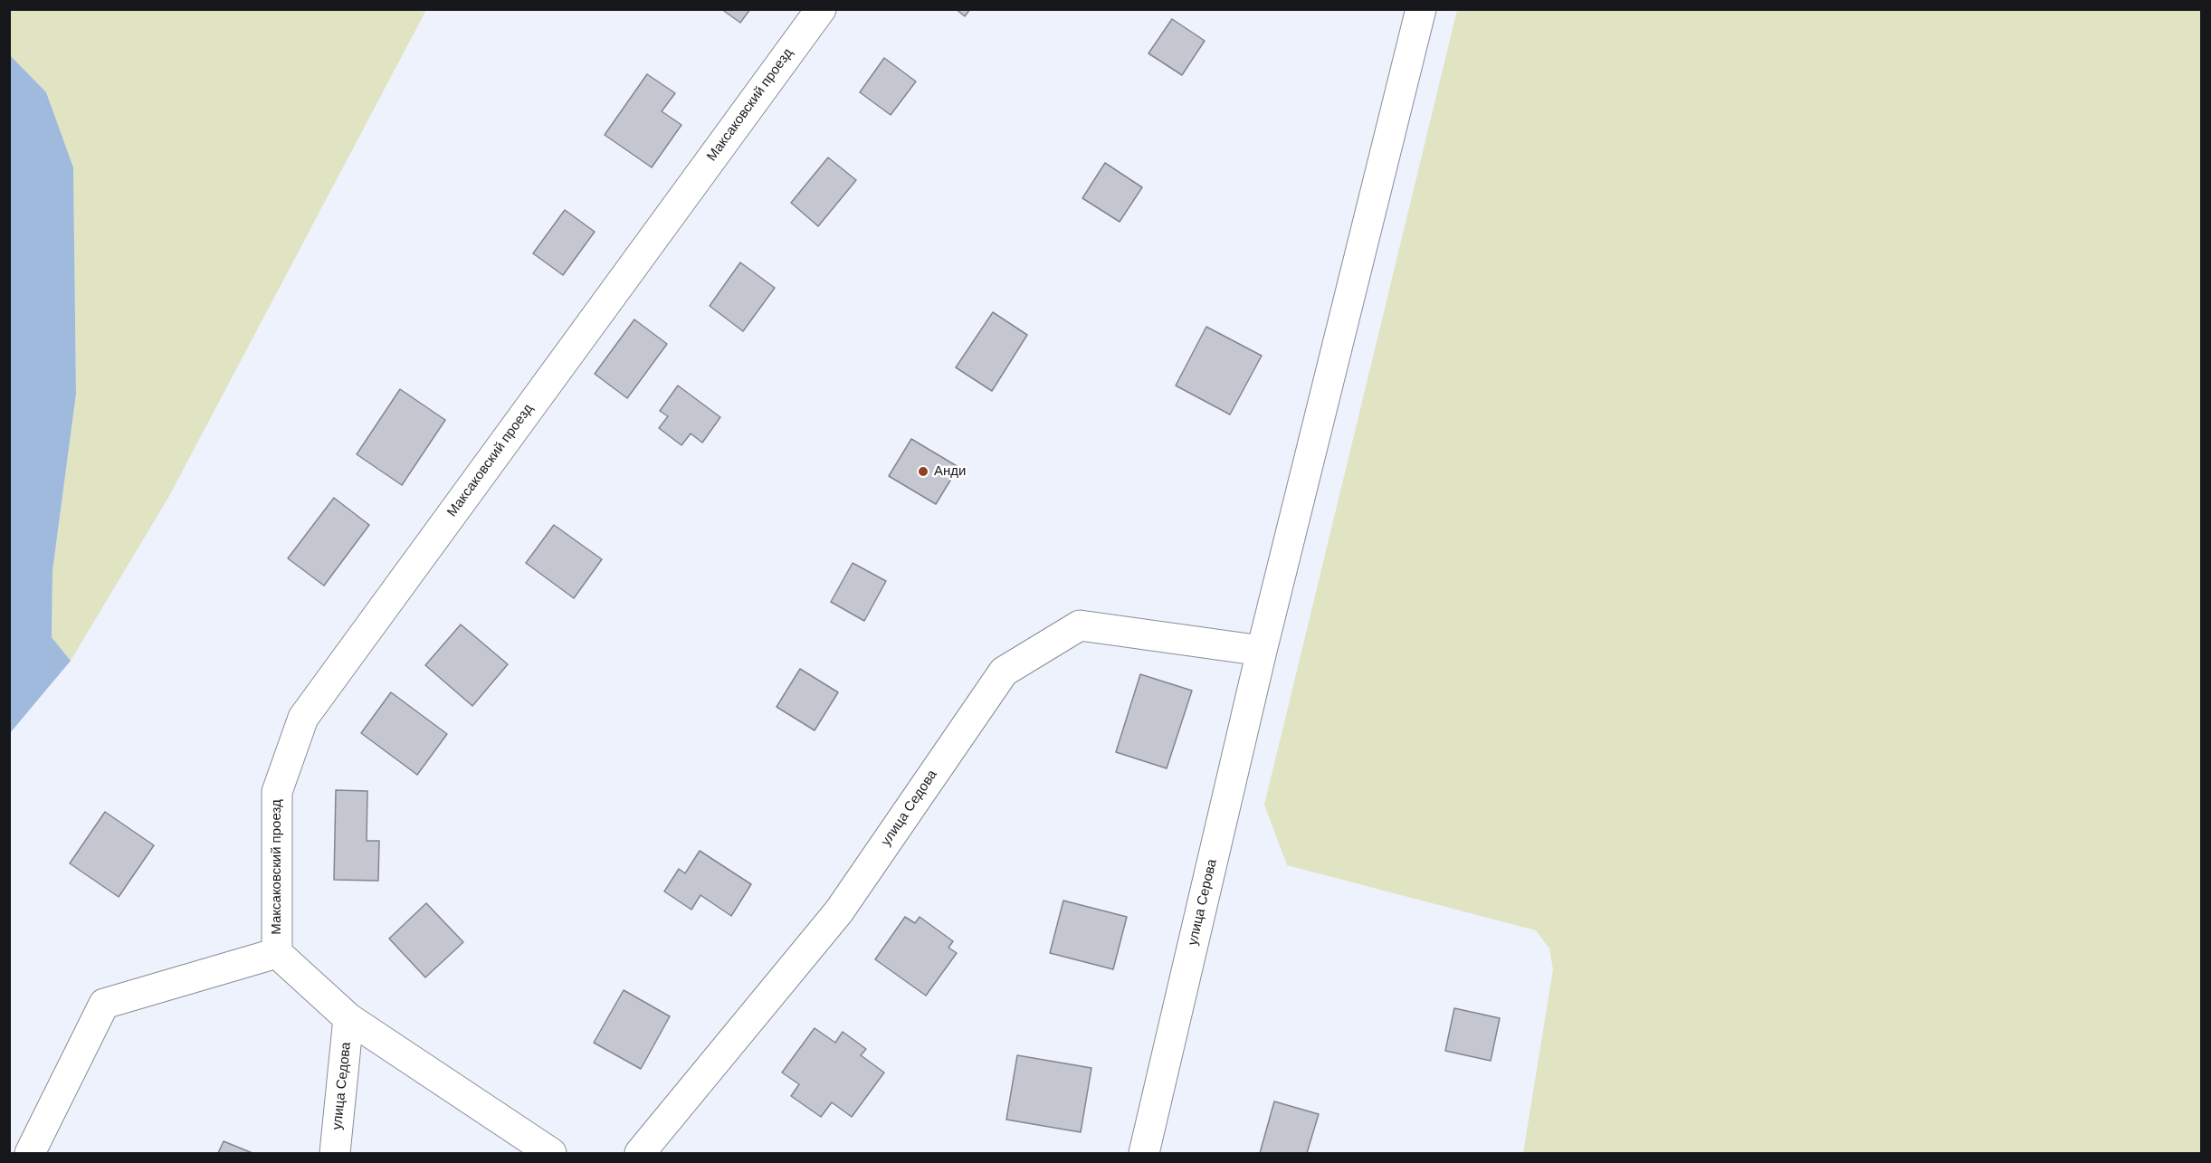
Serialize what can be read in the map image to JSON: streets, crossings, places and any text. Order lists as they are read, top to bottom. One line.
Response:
{"streets":{"street":["Максаковский проезд","улица Седова","улица Серова"]},"crossings":[["улица Седова","улица Серова"]],"places":["Анди"]}
